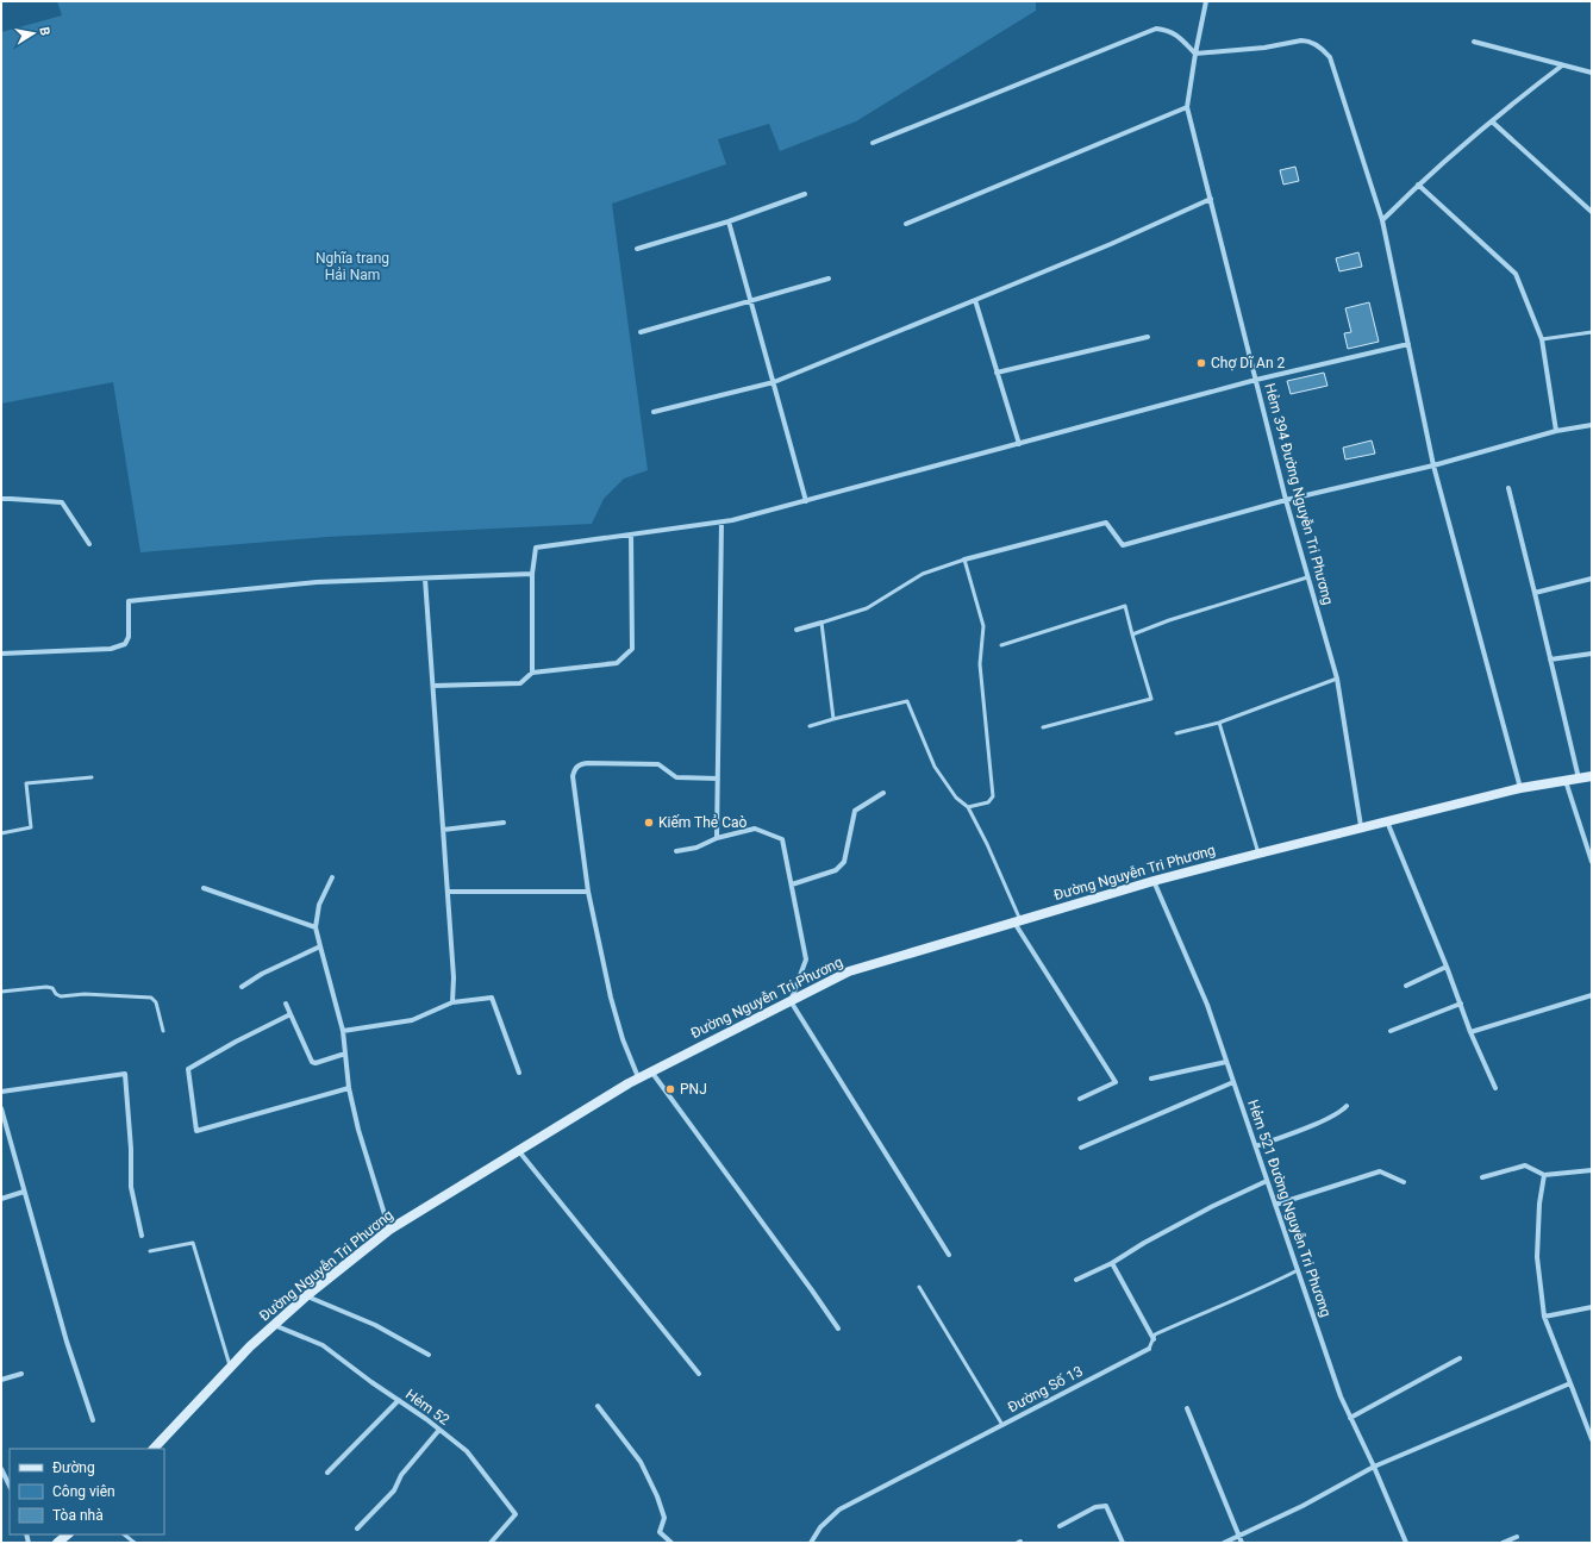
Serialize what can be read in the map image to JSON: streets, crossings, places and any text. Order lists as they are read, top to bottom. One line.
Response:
{"streets":{"main road":["Đường Nguyễn Tri Phương"],"street":["Hẻm 394 Đường Nguyễn Tri Phương","Hẻm 521 Đường Nguyễn Tri Phương","Đường Số 13","Hẻm 52"]},"crossings":[["Hẻm 394 Đường Nguyễn Tri Phương","Đường Nguyễn Tri Phương"],["Đường Nguyễn Tri Phương","Hẻm 521 Đường Nguyễn Tri Phương"],["Đường Nguyễn Tri Phương","Hẻm 52"]],"parks":["Nghĩa trang Hải Nam"],"places":["Chợ Dĩ An 2","Kiếm Thẻ Caò","PNJ"],"legend":["Đường","Công viên","Tòa nhà"],"north":"right"}
